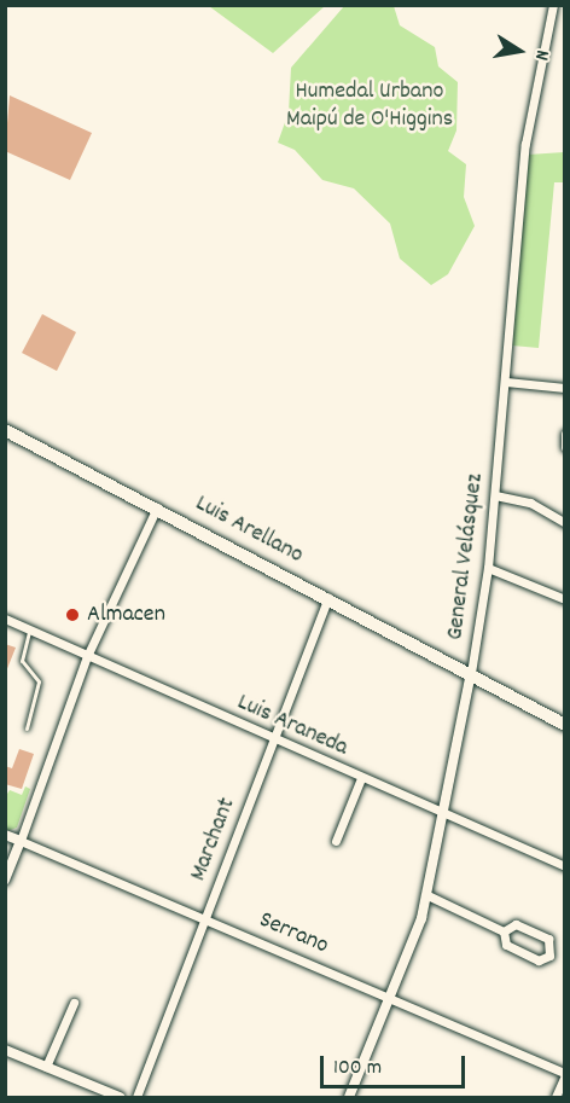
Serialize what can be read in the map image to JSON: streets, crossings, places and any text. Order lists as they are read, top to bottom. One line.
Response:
{"streets":{"main road":["Luis Arellano"],"street":["General Velásquez","Luis Araneda","Marchant","Serrano"]},"crossings":[["Luis Arellano","General Velásquez"],["Luis Arellano","Marchant"],["General Velásquez","Luis Araneda"],["General Velásquez","Serrano"],["Luis Araneda","Marchant"],["Marchant","Serrano"]],"parks":["Humedal Urbano Maipú de O'Higgins"],"places":["Almacen"],"scale_bar":"100 m","north":"right"}
